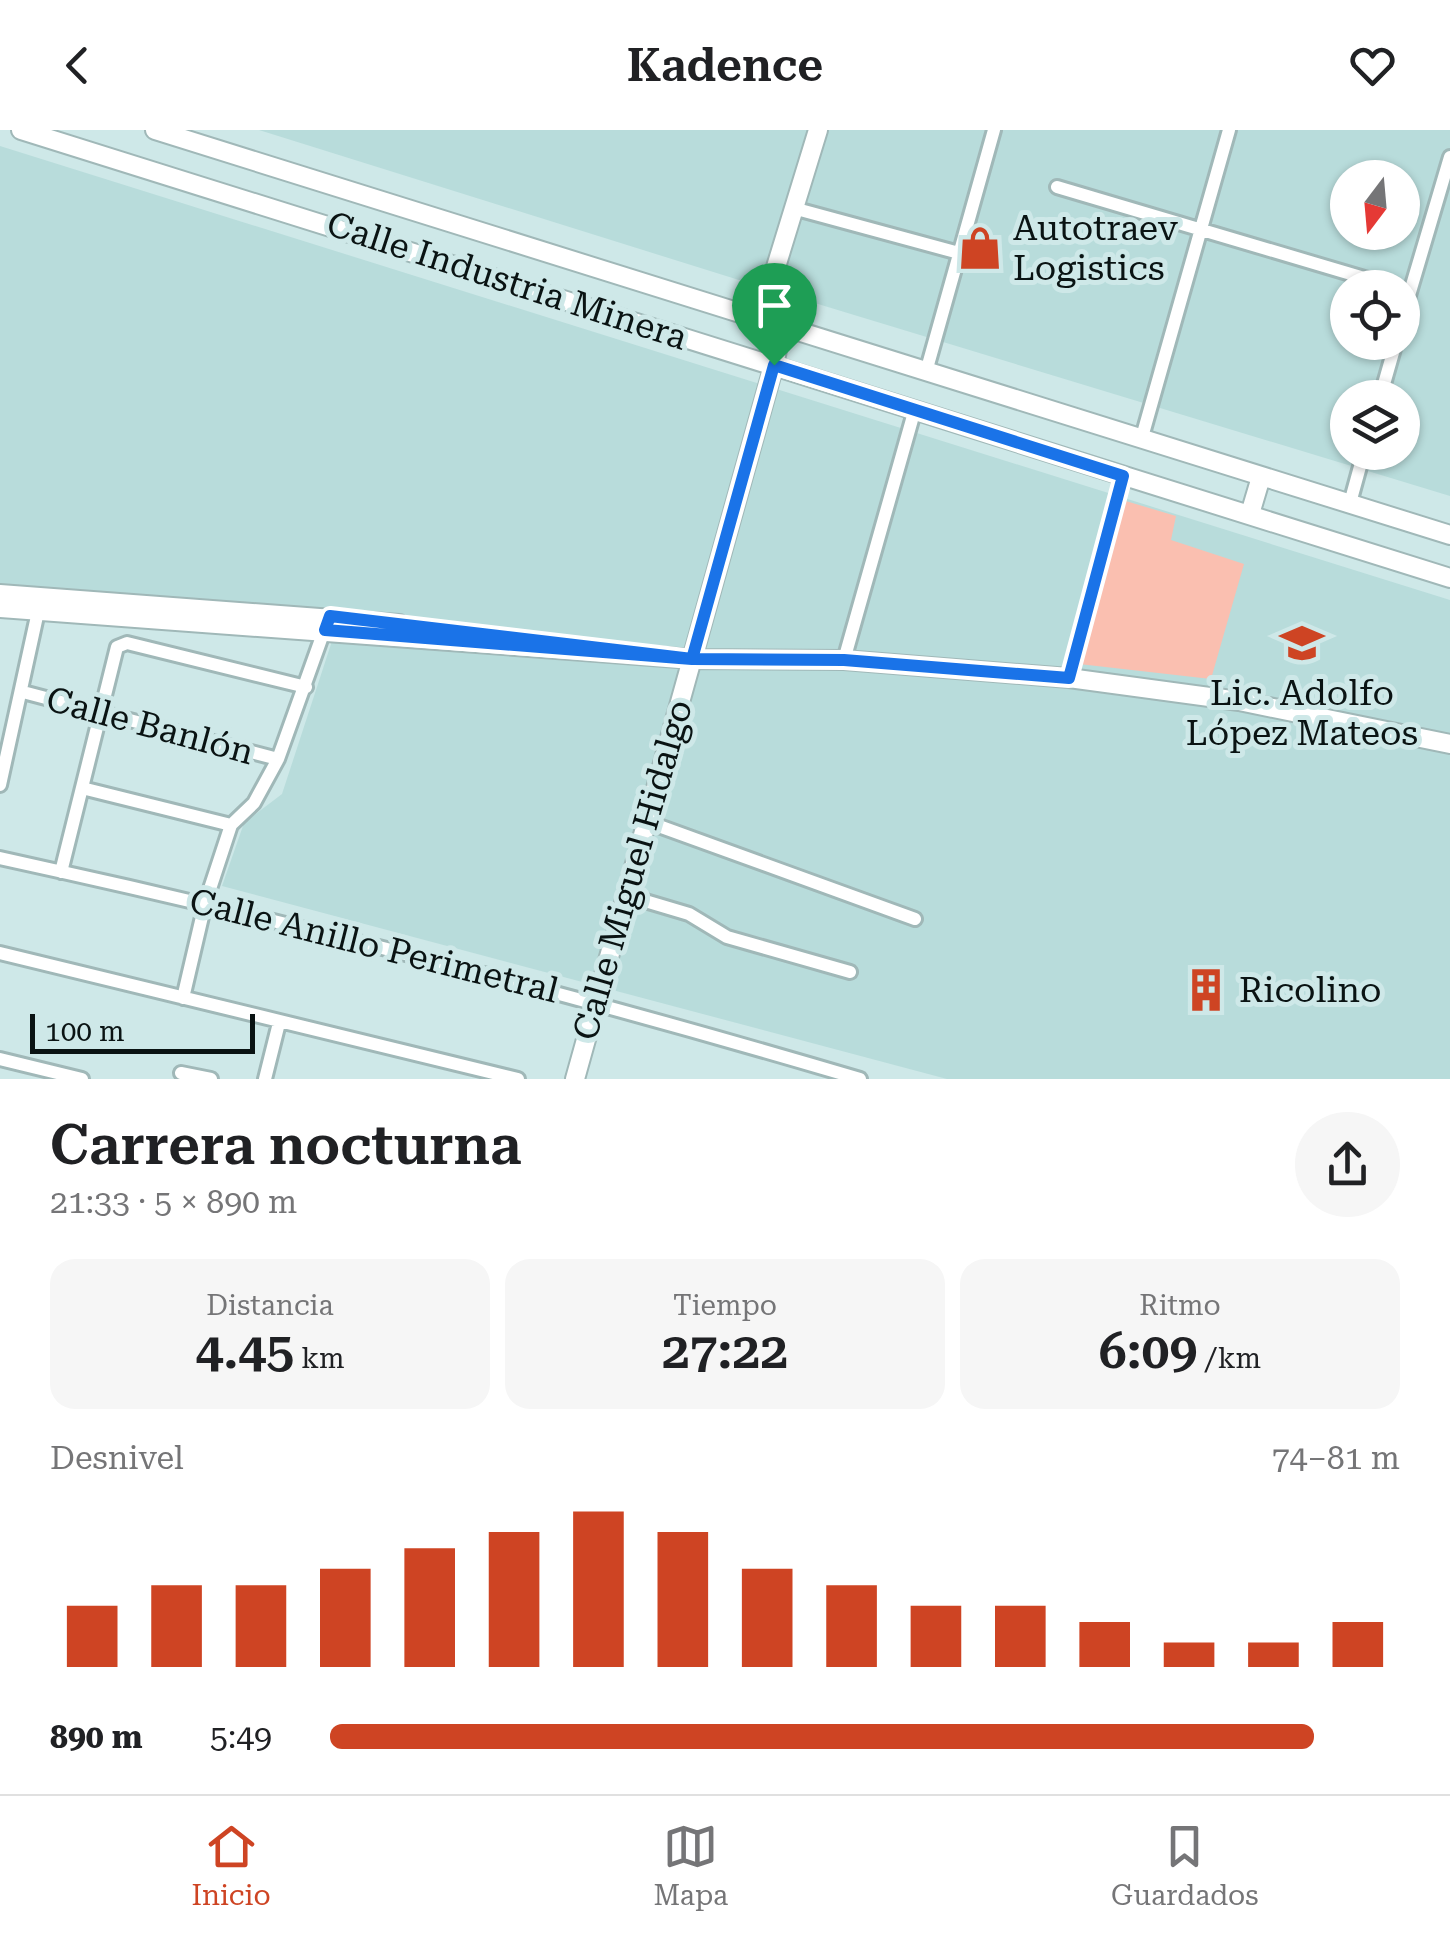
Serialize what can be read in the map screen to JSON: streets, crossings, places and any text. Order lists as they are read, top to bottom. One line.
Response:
{"streets":{"main road":["Calle Industria Minera","Calle Miguel Hidalgo"],"street":["Calle Banlón","Calle Anillo Perimetral"]},"crossings":[["Calle Industria Minera","Calle Miguel Hidalgo"],["Calle Miguel Hidalgo","Calle Anillo Perimetral"]],"places":{"shop":["Autotraev Logistics"],"school or university":["Lic. Adolfo López Mateos"],"building":["Ricolino"]},"scale_bar":"100 m","north":"bottom","page":{"header":"Kadence","scale":"100 m","heading":["Carrera nocturna","21:33 · 5 × 890 m"],"stats":[["Distancia","4.45 km"],["Tiempo","27:22"],["Ritmo","6:09 /km"]],"chart":["Desnivel","74–81 m"],"list":[{"name":"890 m","note":"5:49"}],"tabs":["Inicio","Mapa","Guardados"]}}
